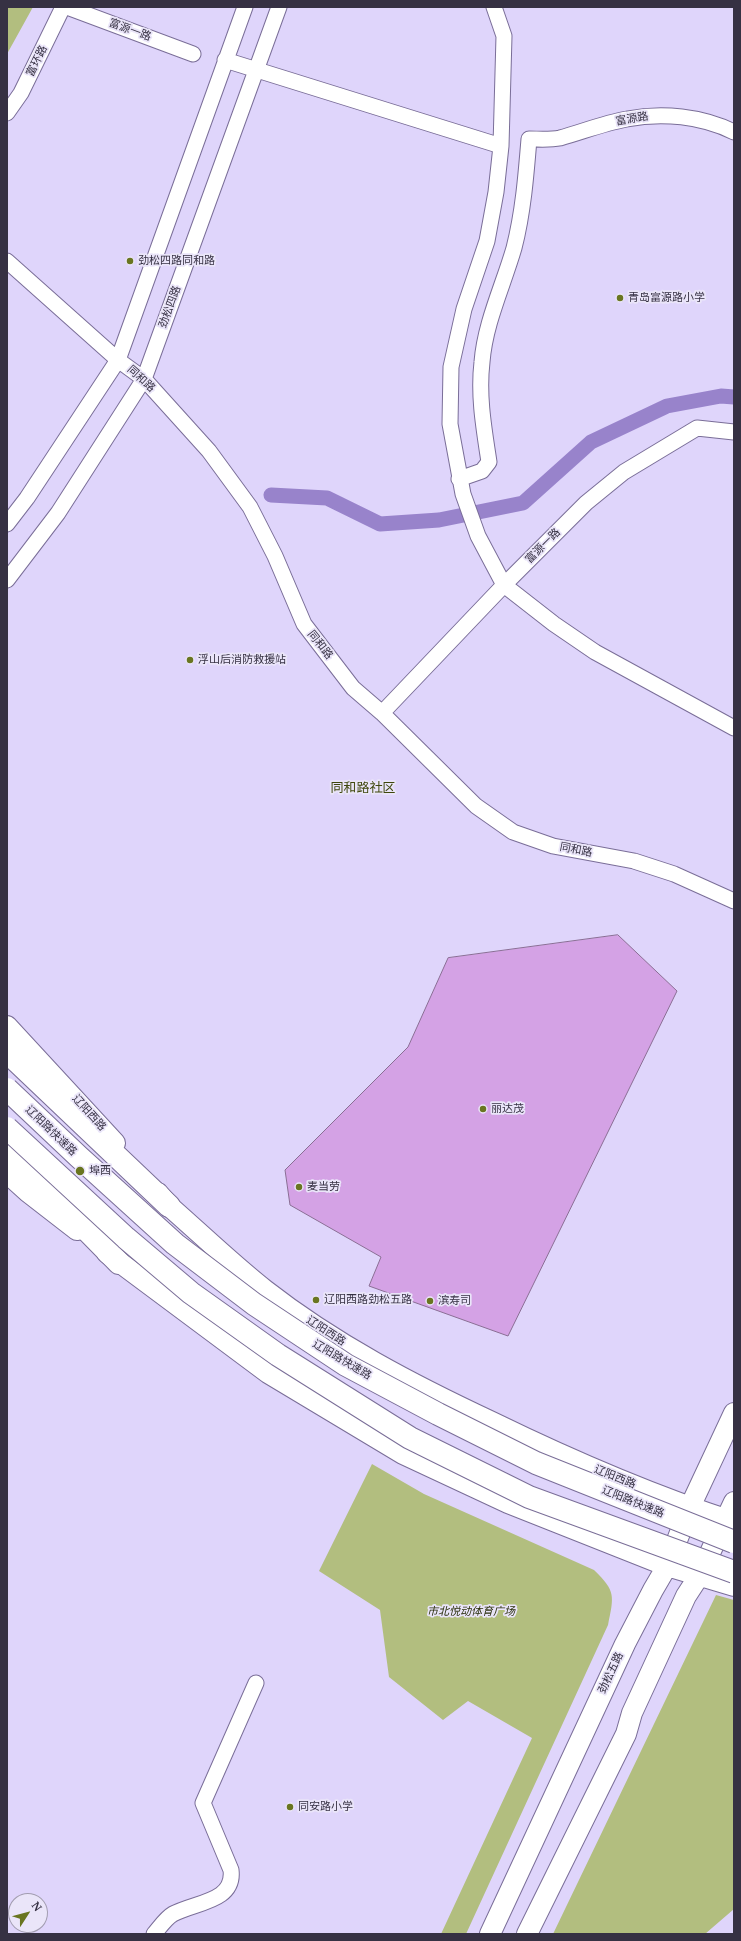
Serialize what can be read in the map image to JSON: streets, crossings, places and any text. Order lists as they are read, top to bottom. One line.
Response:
{"streets":{"highway":["辽阳路快速路"],"main road":["辽阳西路","劲松五路"],"street":["富源一路","富环路","富源路","劲松四路","同和路"]},"crossings":[["富源一路","同和路"],["劲松四路","同和路"],["辽阳西路","劲松五路"]],"districts":["同和路社区"],"parks":["市北悦动体育广场"],"places":["劲松四路同和路","青岛富源路小学","浮山后消防救援站","丽达茂","埠西","麦当劳","辽阳西路劲松五路","滨寿司","同安路小学"],"north":"top right"}
